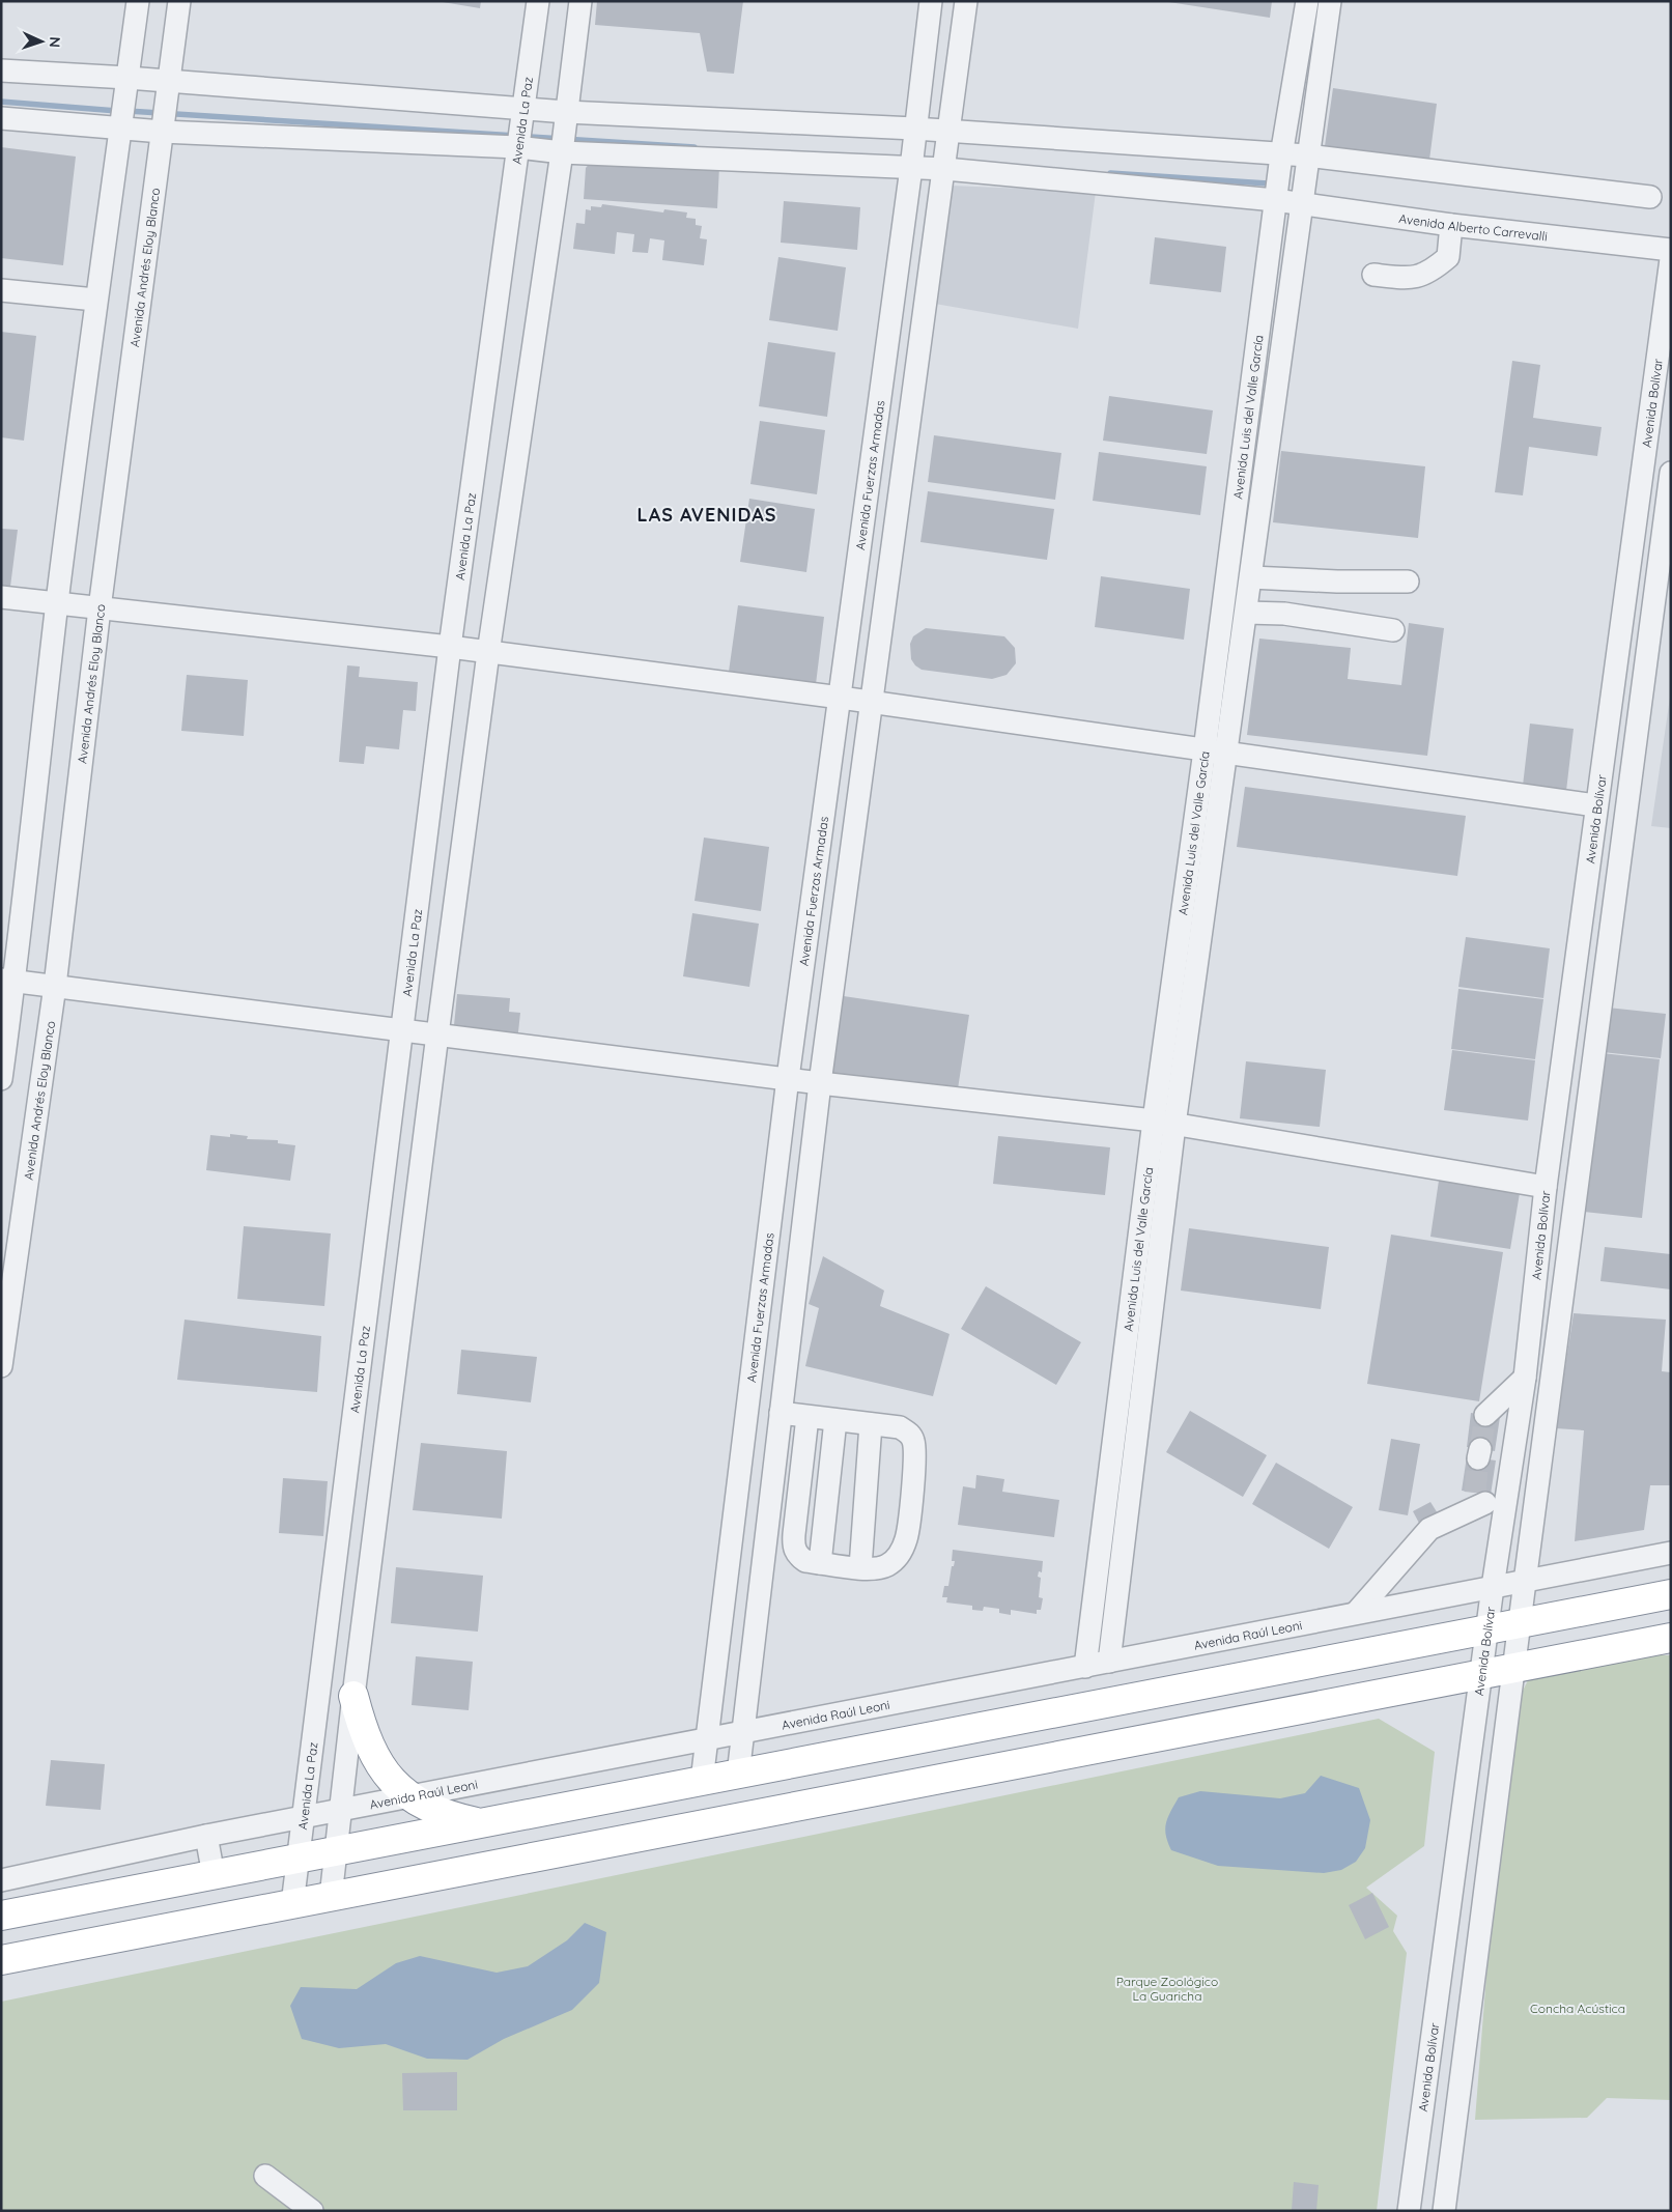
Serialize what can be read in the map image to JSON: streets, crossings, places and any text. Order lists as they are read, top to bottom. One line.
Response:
{"streets":{"street":["Avenida La Paz","Avenida Alberto Carrevalli","Avenida Andrés Eloy Blanco","Avenida Bolívar","Avenida Luis del Valle García","Avenida Fuerzas Armadas","Avenida Raúl Leoni"]},"crossings":[["Avenida La Paz","Avenida Raúl Leoni"],["Avenida Alberto Carrevalli","Avenida Luis del Valle García"],["Avenida Alberto Carrevalli","Avenida Fuerzas Armadas"],["Avenida Bolívar","Avenida Raúl Leoni"],["Avenida Luis del Valle García","Avenida Raúl Leoni"],["Avenida Fuerzas Armadas","Avenida Raúl Leoni"]],"districts":["LAS AVENIDAS"],"parks":["Parque Zoológico La Guaricha","Concha Acústica"],"north":"right"}
